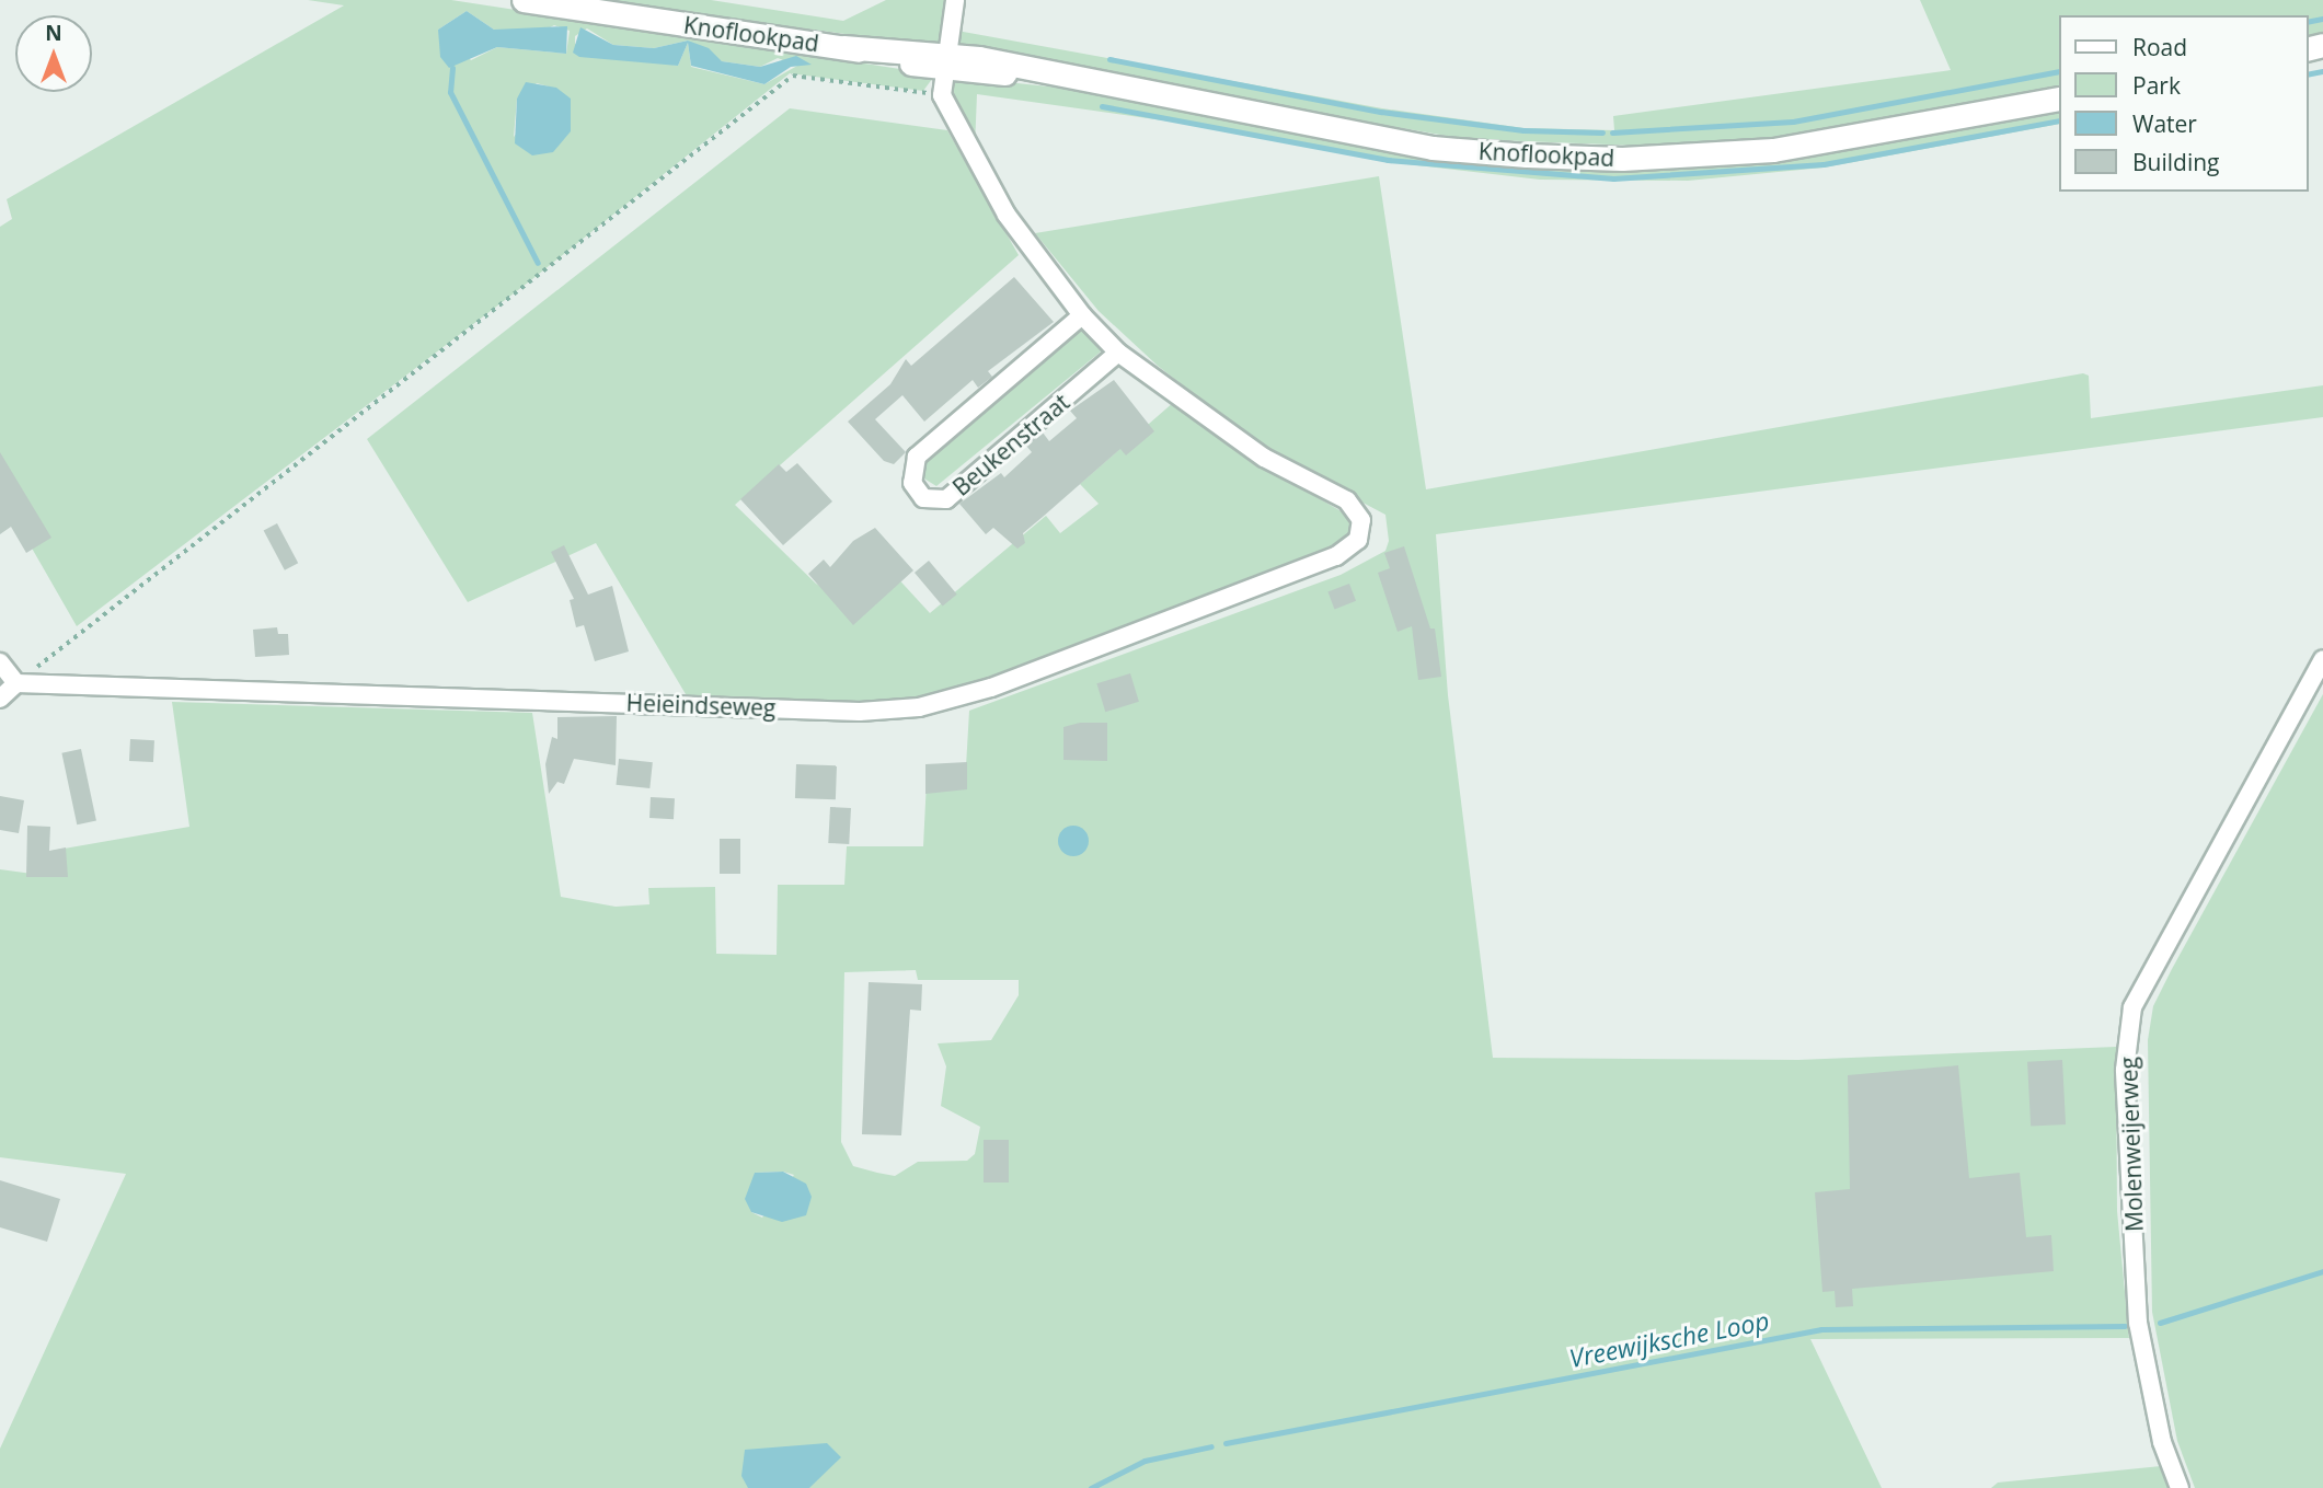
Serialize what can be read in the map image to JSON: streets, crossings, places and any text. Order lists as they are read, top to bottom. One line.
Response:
{"streets":{"main road":["Knoflookpad"],"street":["Beukenstraat","Heieindseweg","Molenweijerweg"]},"crossings":[["Beukenstraat","Heieindseweg"]],"water":["Vreewijksche Loop"],"legend":["Road","Park","Water","Building"],"north":"top"}
